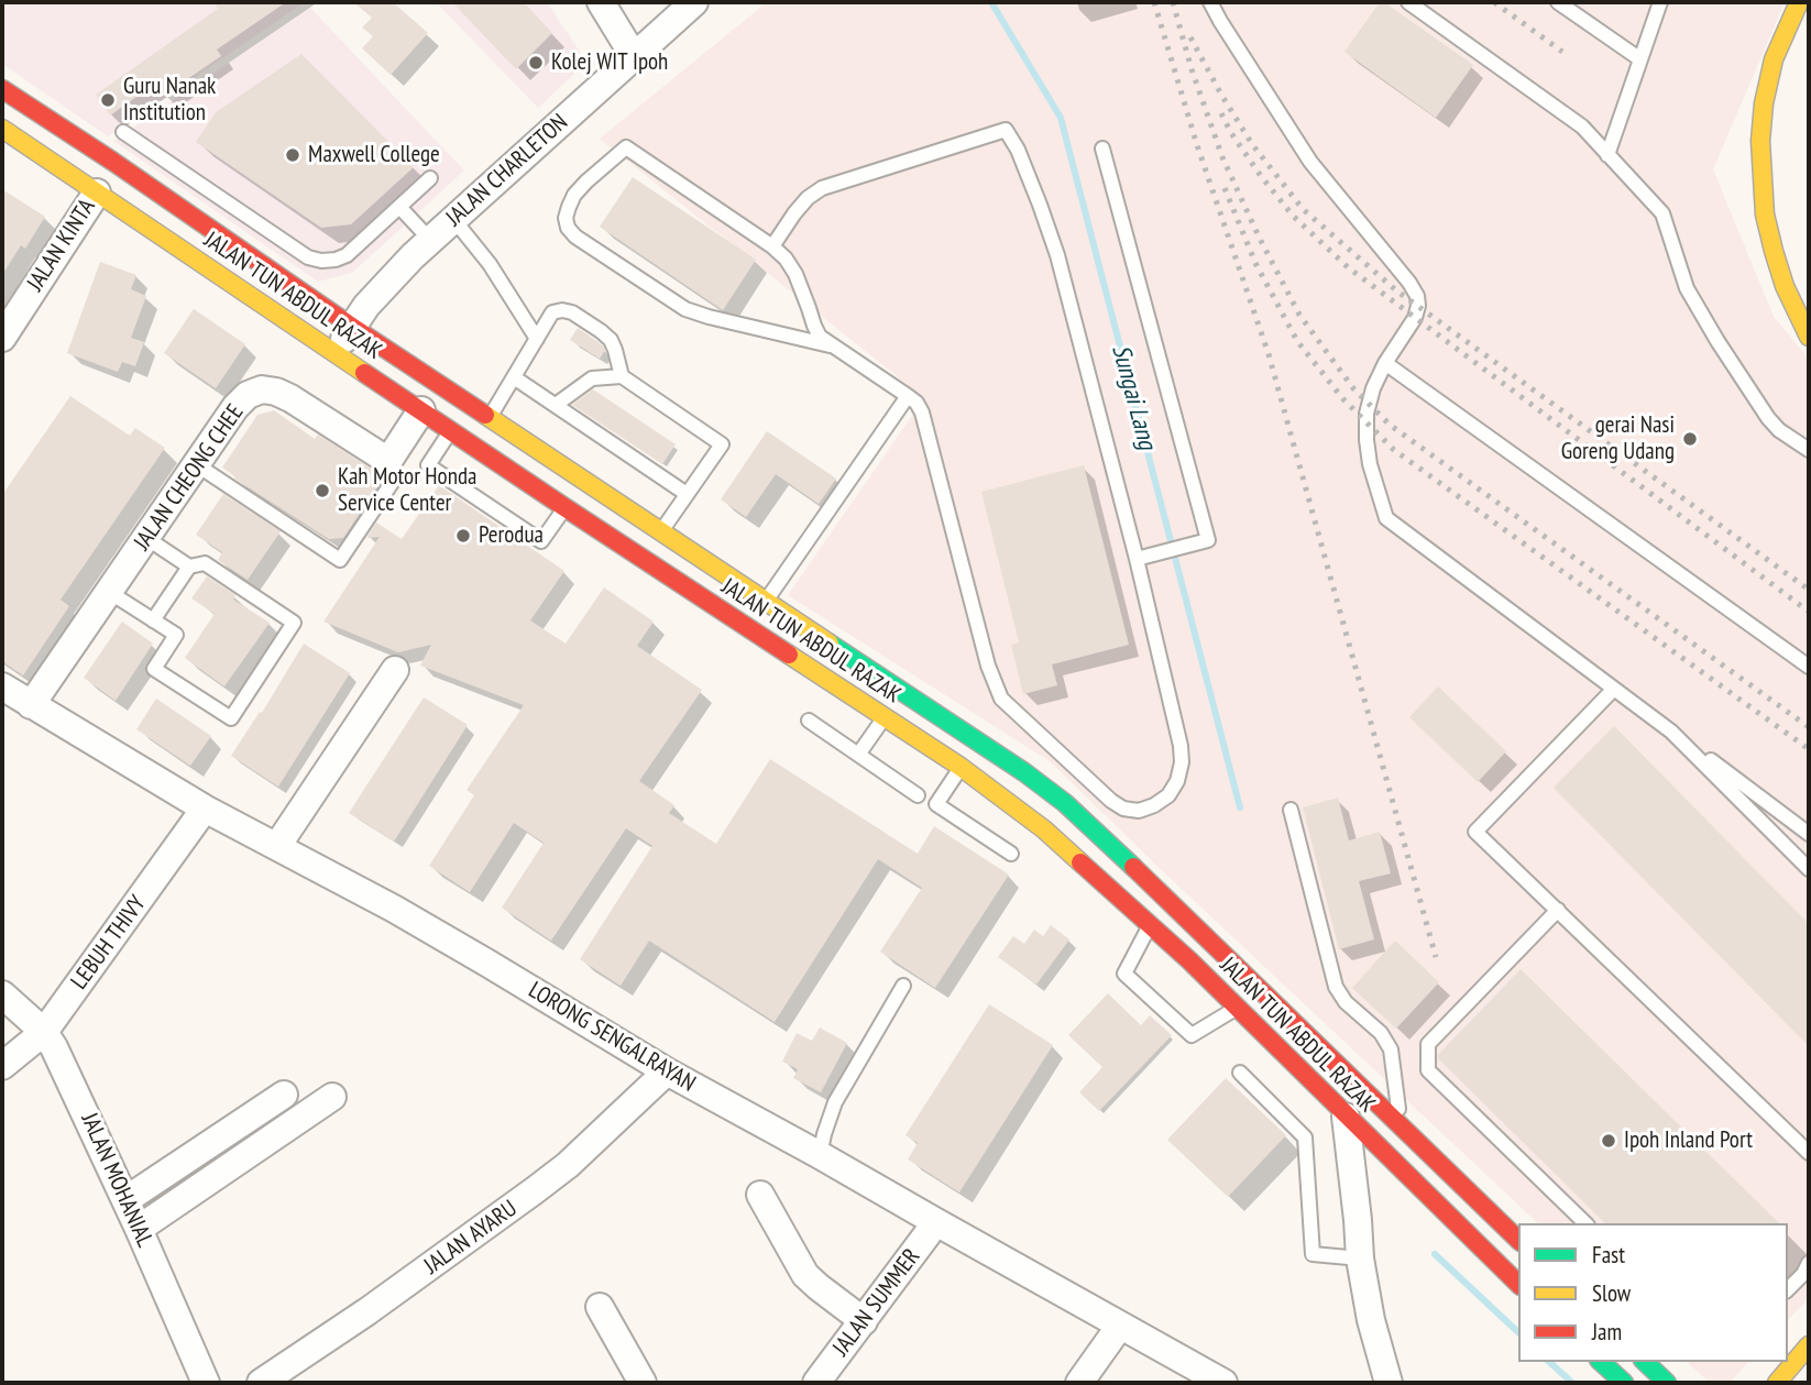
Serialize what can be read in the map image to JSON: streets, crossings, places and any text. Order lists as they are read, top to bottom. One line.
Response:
{"streets":{"main road":["JALAN TUN ABDUL RAZAK"],"street":["JALAN CHARLETON","JALAN KINTA","JALAN CHEONG CHEE","LEBUH THIVY","LORONG SENGALRAYAN","JALAN MOHANIAL","JALAN AYARU","JALAN SUMMER"]},"crossings":[["JALAN CHARLETON","JALAN TUN ABDUL RAZAK"],["JALAN KINTA","JALAN TUN ABDUL RAZAK"],["JALAN CHEONG CHEE","LORONG SENGALRAYAN"],["LEBUH THIVY","LORONG SENGALRAYAN"],["LEBUH THIVY","JALAN MOHANIAL"],["LORONG SENGALRAYAN","JALAN AYARU"],["LORONG SENGALRAYAN","JALAN SUMMER"]],"water":["Sungai Lang"],"places":["Kolej WIT Ipoh","Guru Nanak Institution","Maxwell College","gerai Nasi Goreng Udang","Kah Motor Honda Service Center","Perodua","Ipoh Inland Port"],"legend":["Fast","Slow","Jam"]}
